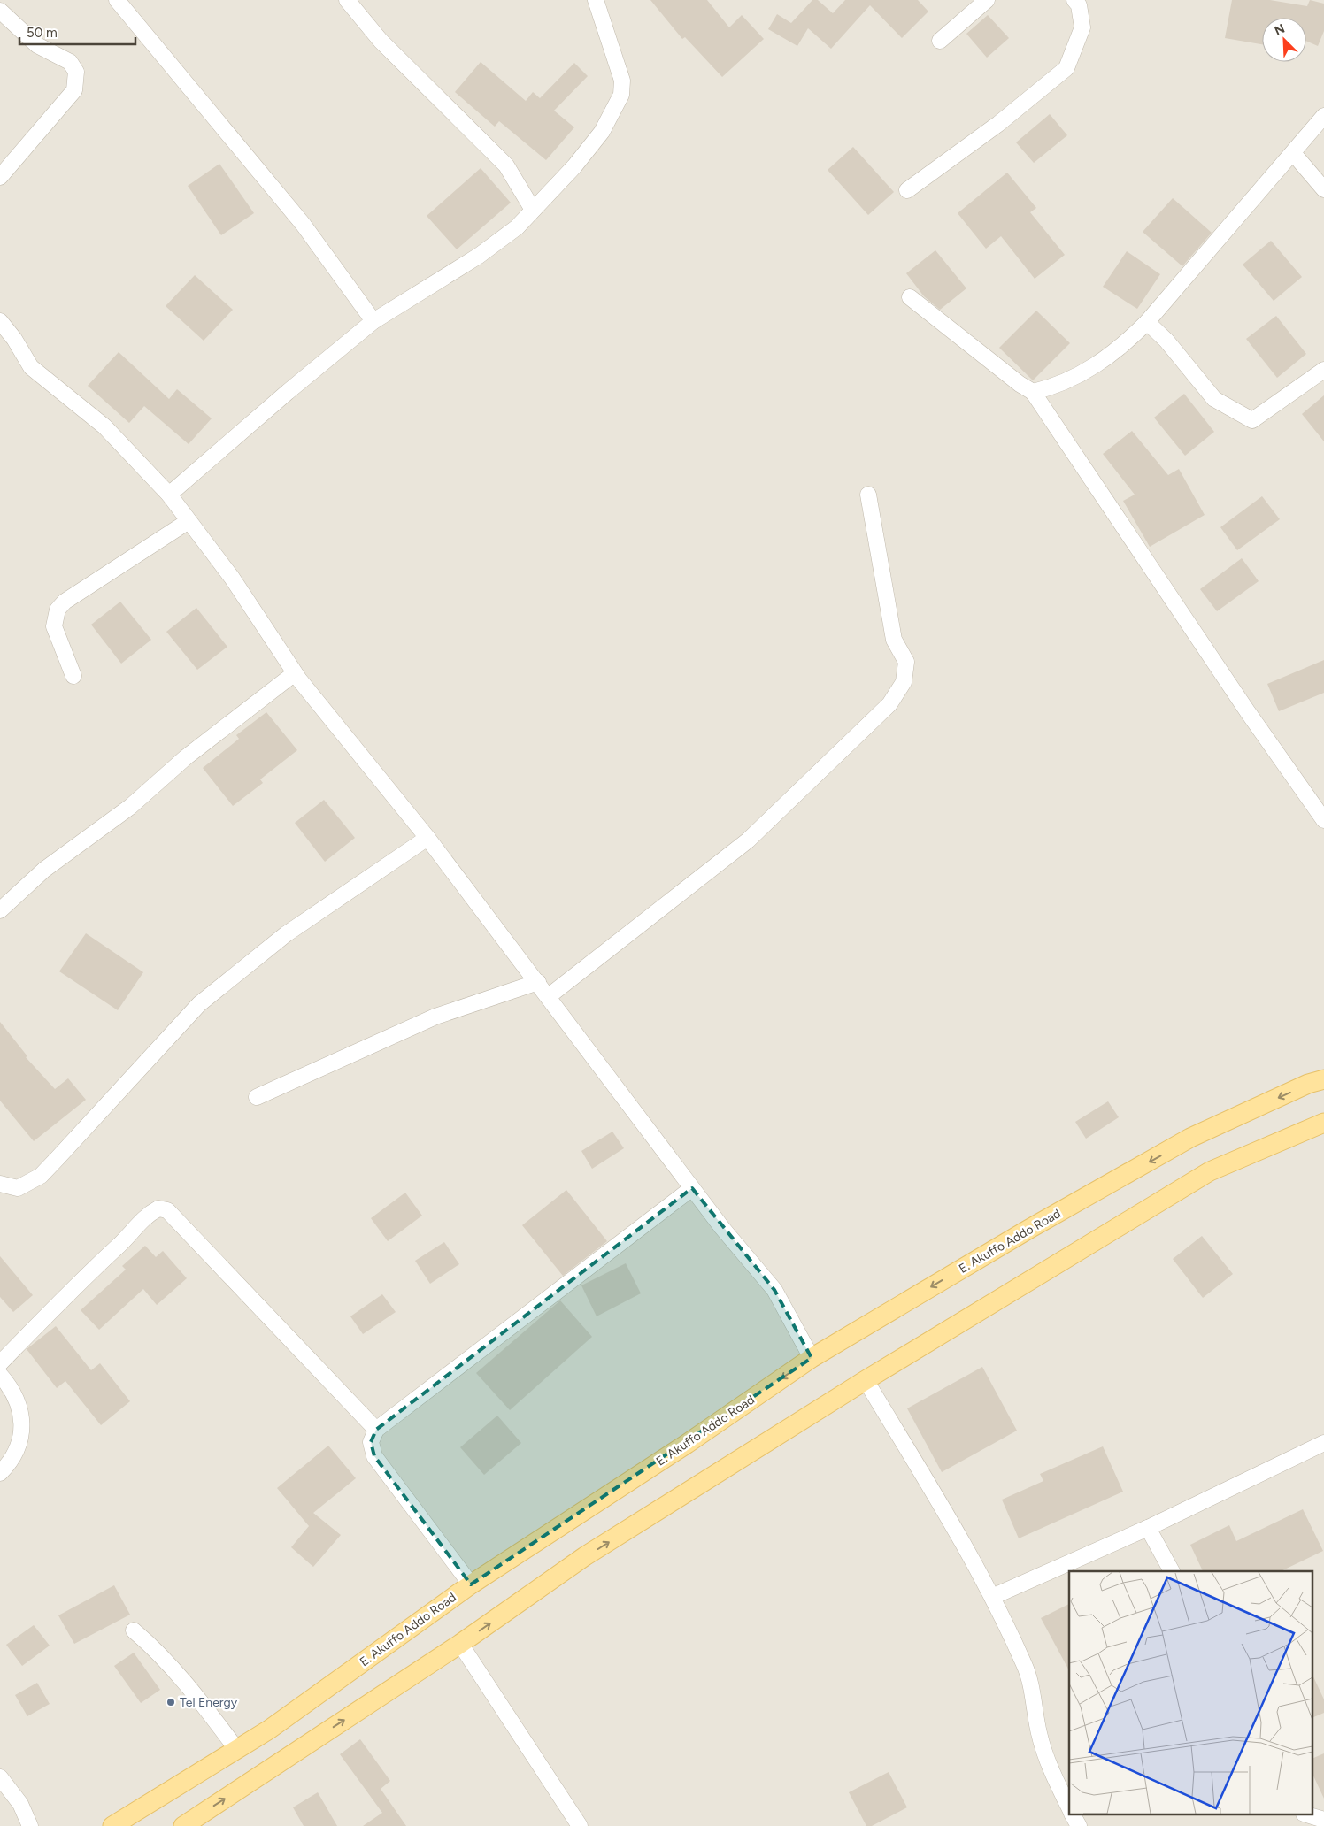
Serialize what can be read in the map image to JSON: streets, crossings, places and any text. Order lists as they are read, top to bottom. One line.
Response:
{"streets":{"main road":["E. Akuffo Addo Road"]},"places":["Tel Energy"],"scale_bar":"50 m","north":"top left"}
